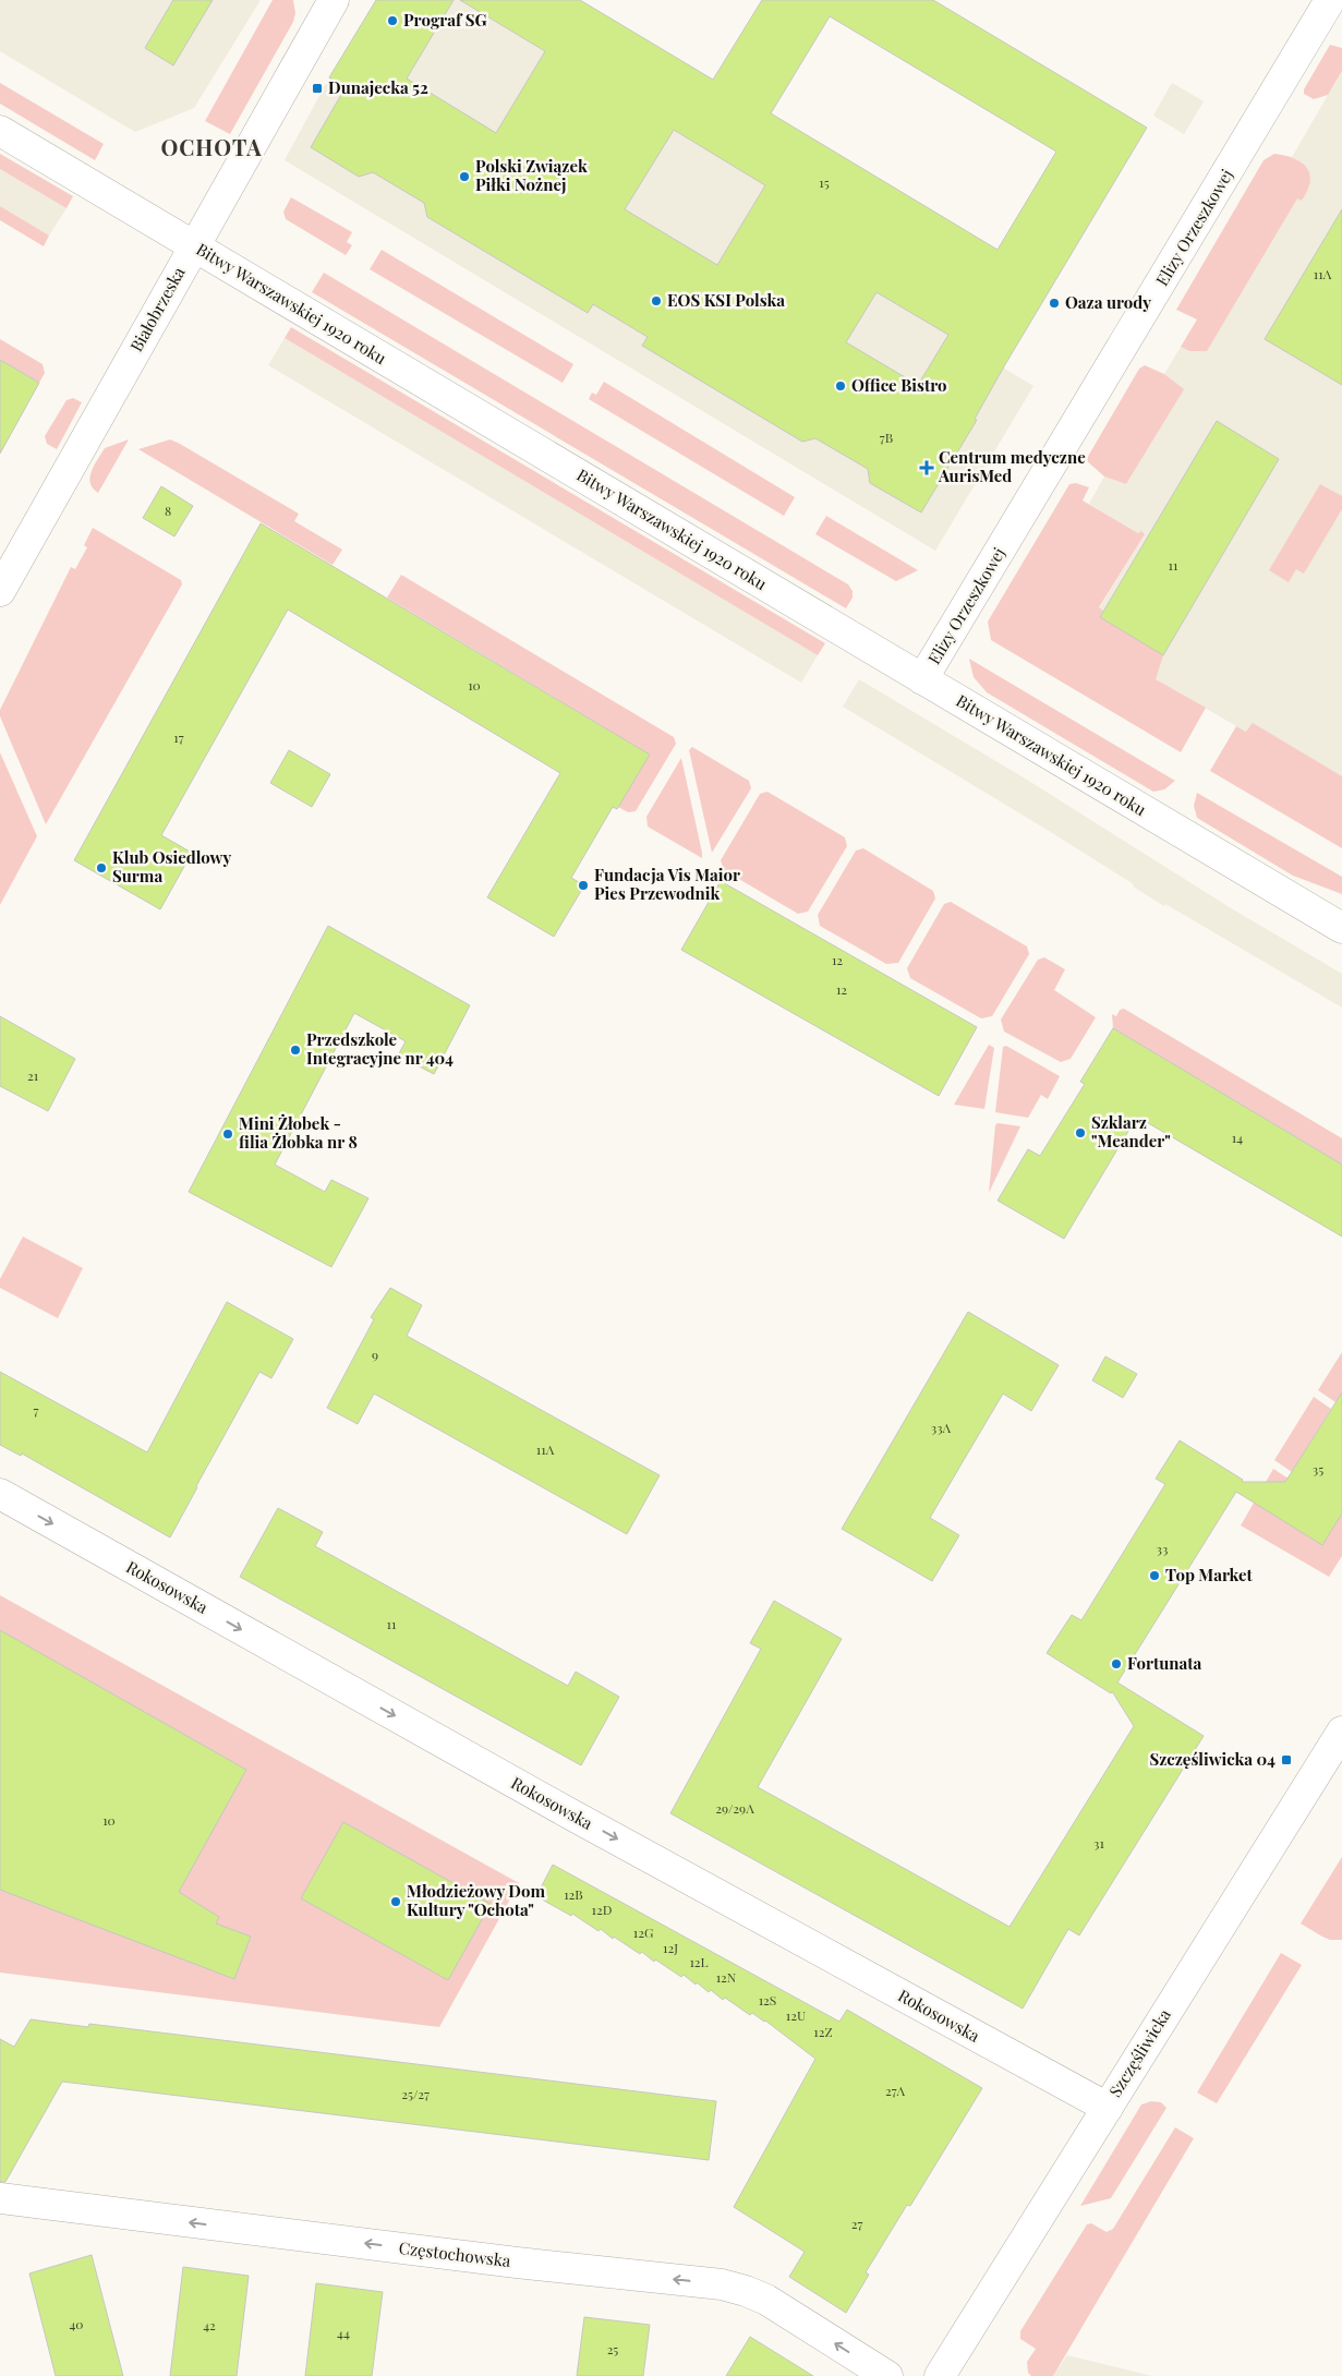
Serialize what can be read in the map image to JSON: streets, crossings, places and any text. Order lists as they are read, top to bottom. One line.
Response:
{"streets":{"street":["Elizy Orzeszkowej","Bitwy Warszawskiej 1920 roku","Białobrzeska","Rokosowska","Szczęśliwicka","Częstochowska"]},"crossings":[["Elizy Orzeszkowej","Bitwy Warszawskiej 1920 roku"],["Bitwy Warszawskiej 1920 roku","Białobrzeska"],["Rokosowska","Szczęśliwicka"]],"one_way":["Rokosowska","Częstochowska"],"districts":["OCHOTA"],"places":{"other":["Prograf SG","Polski Związek Piłki Nożnej","EOS KSI Polska","Oaza urody","Office Bistro","Klub Osiedlowy Surma","Fundacja Vis Maior Pies Przewodnik","Przedszkole Integracyjne nr 404","Szklarz \"Meander\"","Mini Żłobek - filia Żłobka nr 8","Top Market","Fortunata","Młodzieżowy Dom Kultury \"Ochota\""],"transit":["Dunajecka 52","Szczęśliwicka 04"],"health":["Centrum medyczne AurisMed"]},"house_numbers":["15","11A","7B","8","11","10","17","12","12","21","14","9","7","33A","11A","35","33","11","29/29A","10","31","12B","12D","12G","12J","12L","12N","12S","12U","12Z","27A","25/27","27","40","42","44","25"]}
